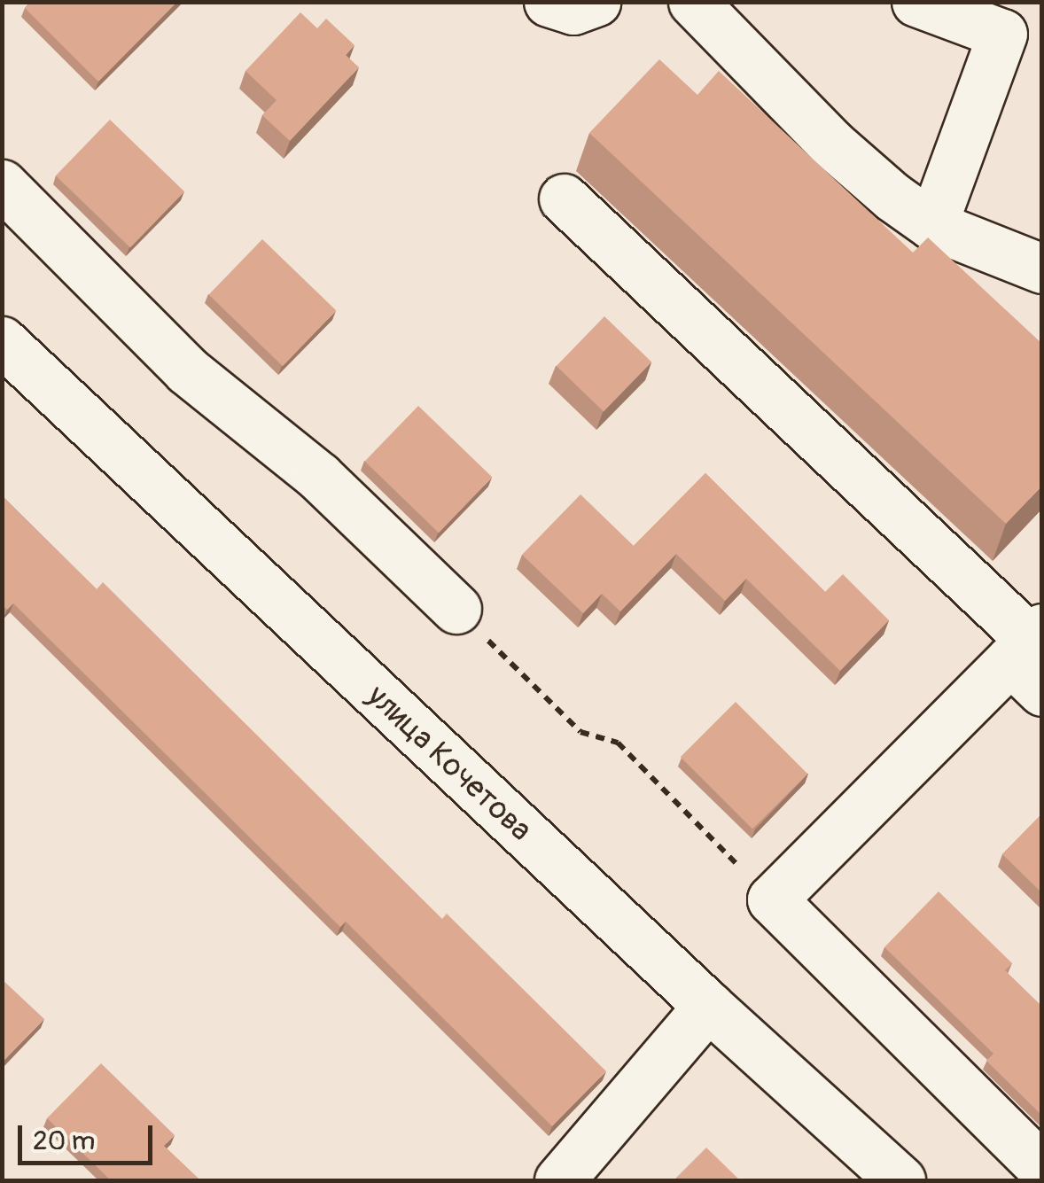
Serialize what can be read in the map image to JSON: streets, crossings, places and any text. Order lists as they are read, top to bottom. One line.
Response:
{"streets":{"street":["улица Кочетова"]},"scale_bar":"20 m"}
